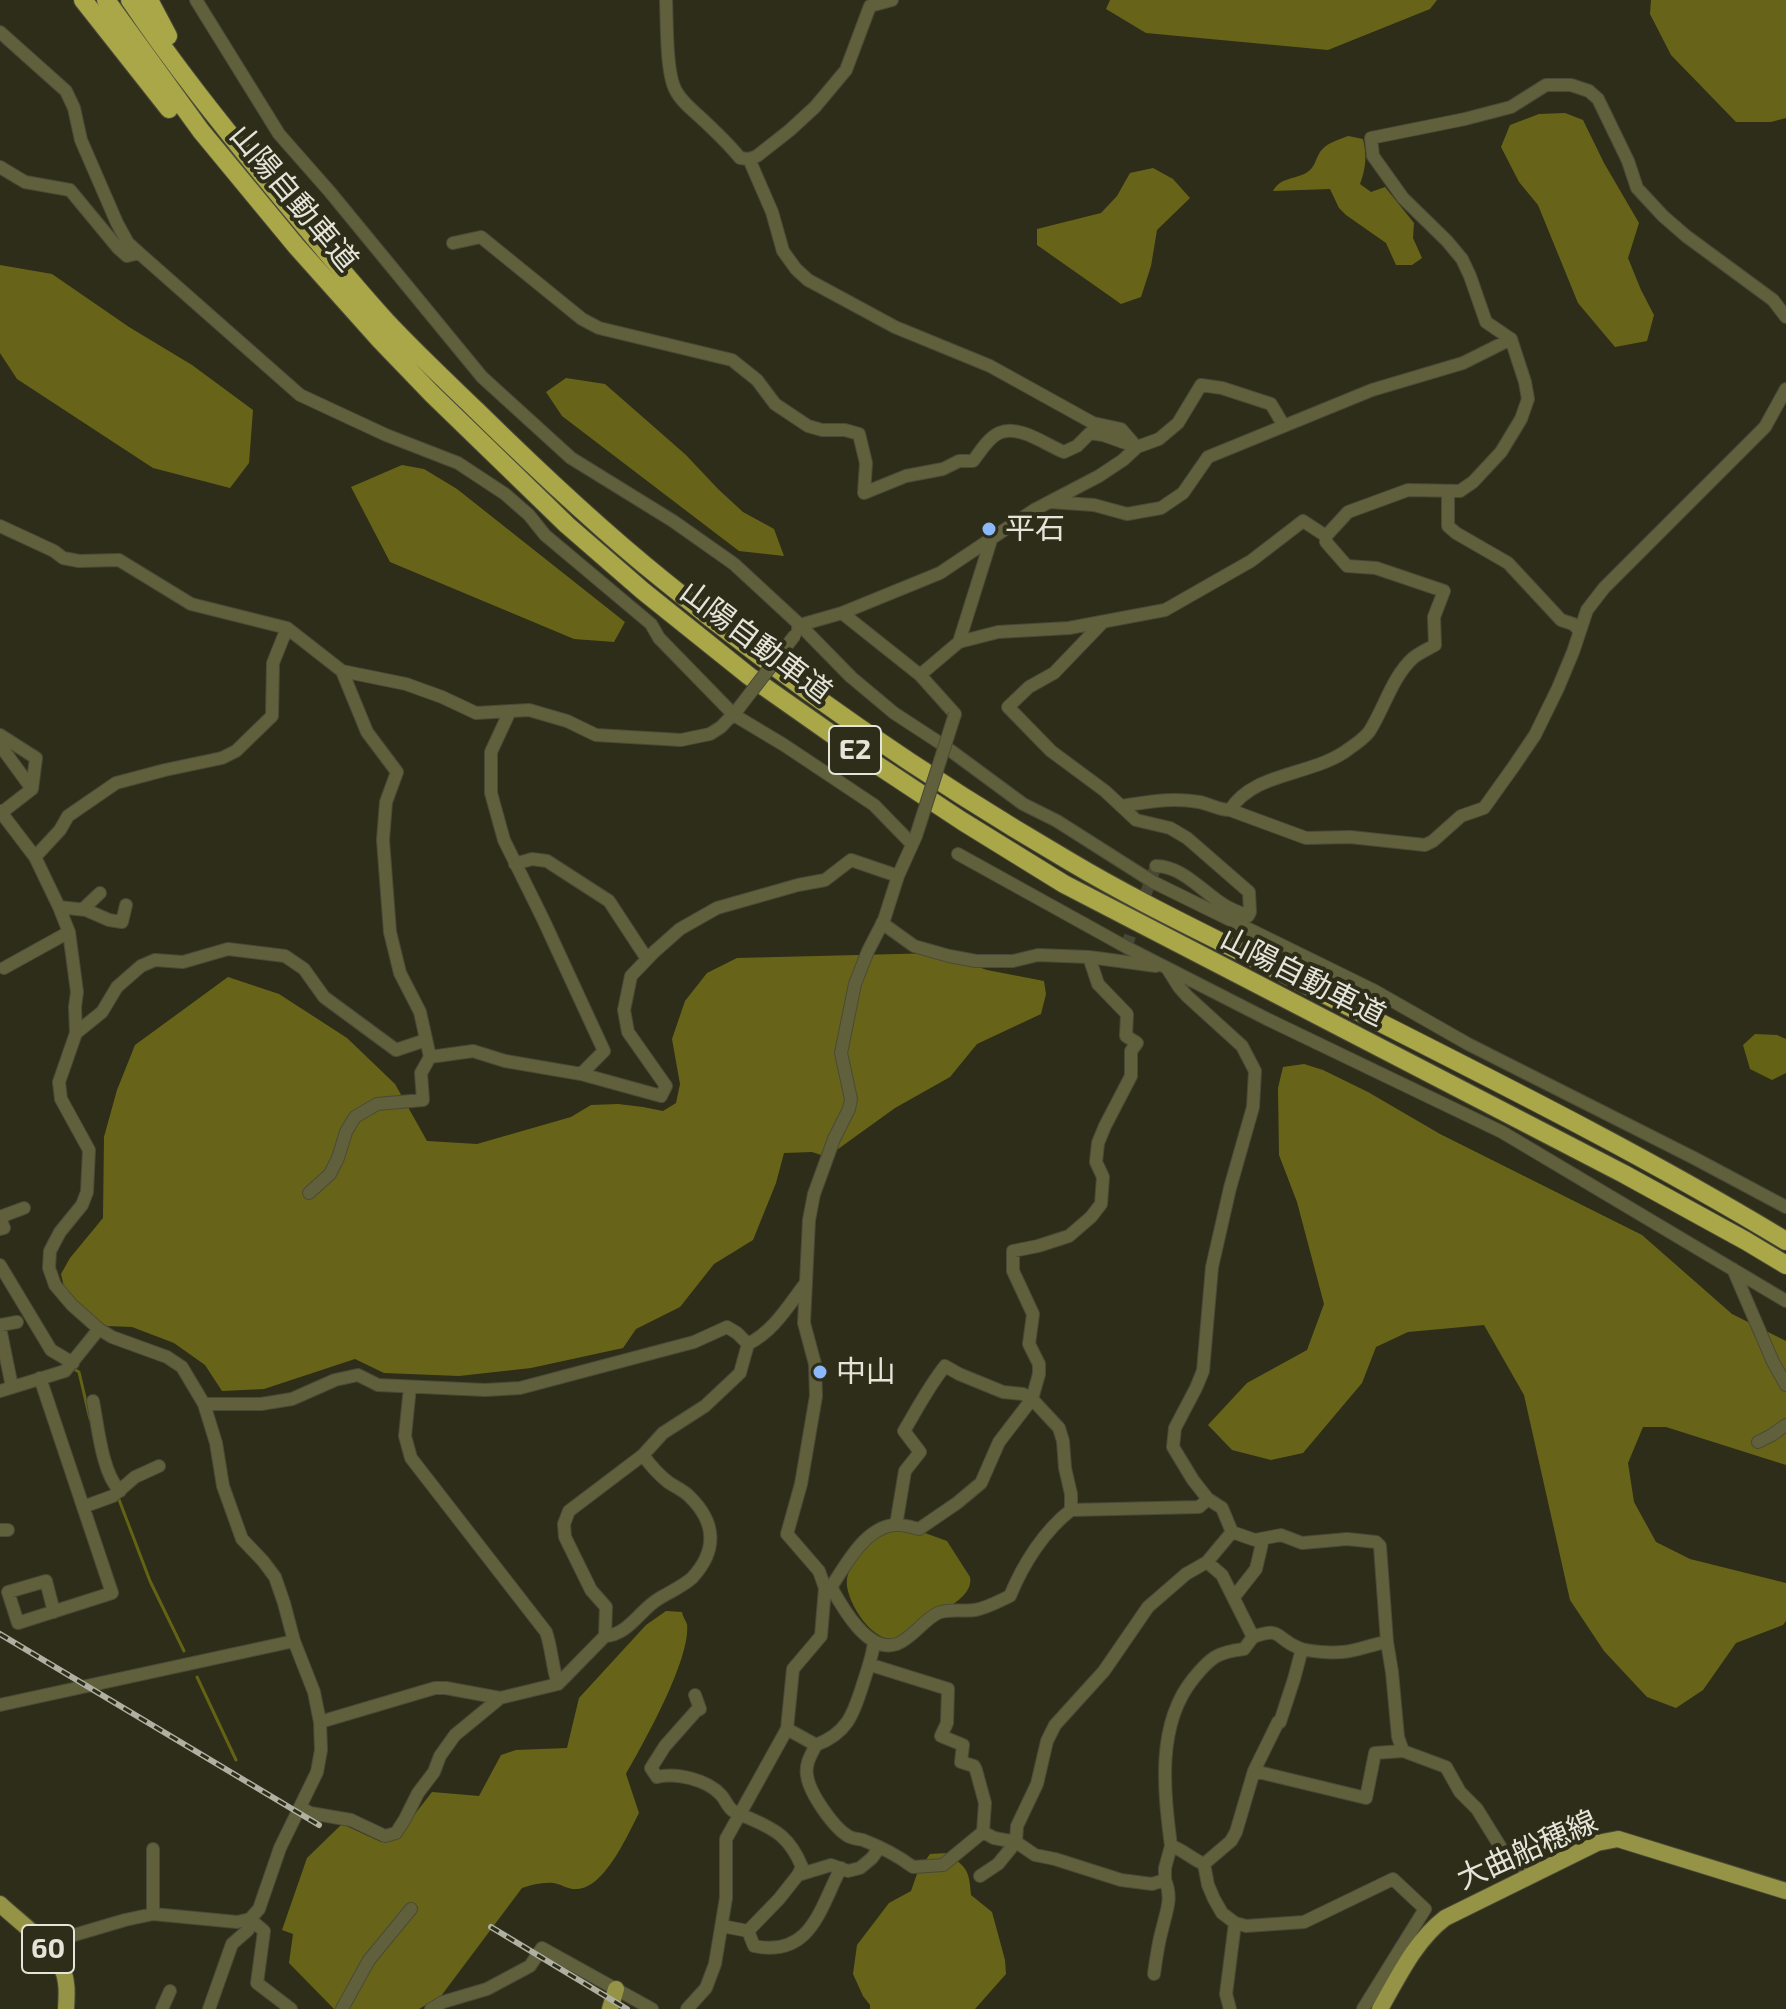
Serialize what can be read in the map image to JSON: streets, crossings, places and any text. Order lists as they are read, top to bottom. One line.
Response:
{"streets":{"highway":["山陽自動車道","E2"],"main road":["大曲船穂線","60"]},"places":["平石","中山"]}
